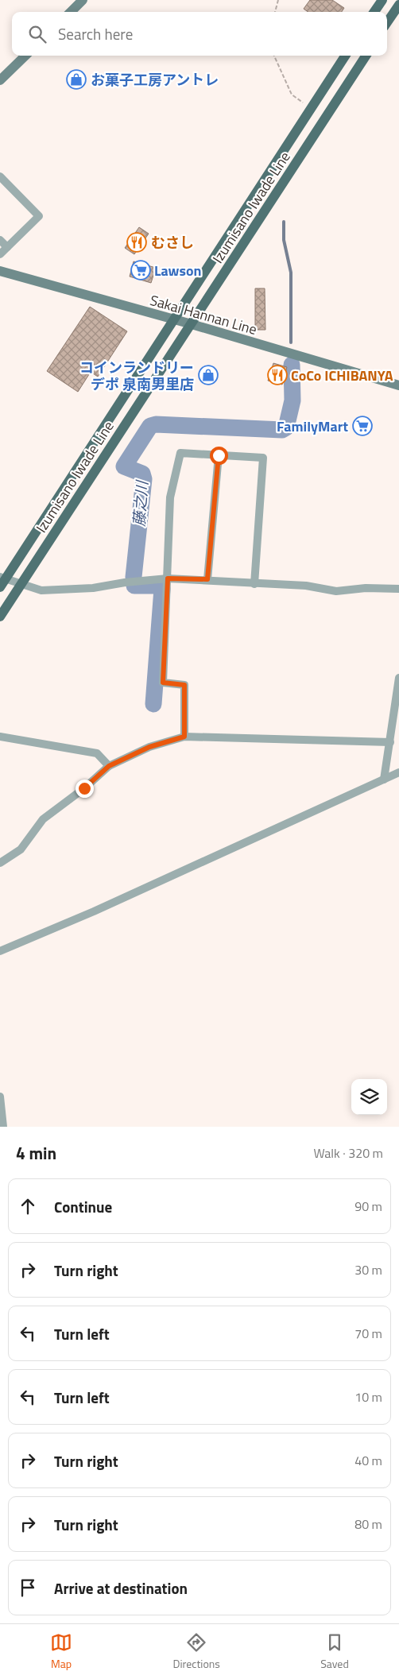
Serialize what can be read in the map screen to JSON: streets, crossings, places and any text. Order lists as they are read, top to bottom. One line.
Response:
{"streets":{"main road":["Izumisano Iwade Line","Sakai Hannan Line"]},"crossings":[["Izumisano Iwade Line","Sakai Hannan Line"]],"water":["藤之川"],"places":{"shop":["お菓子工房アントレ","コインランドリー デポ 泉南男里店"],"restaurant":["むさし","CoCo ICHIBANYA"],"supermarket":["Lawson","FamilyMart"]},"page":{"search":"Search here","heading":["4 min","Walk · 320 m"],"list":[["Continue","90 m"],["Turn right","30 m"],["Turn left","70 m"],["Turn left","10 m"],["Turn right","40 m"],["Turn right","80 m"],"Arrive at destination"],"nav":["Map","Directions","Saved"]}}
